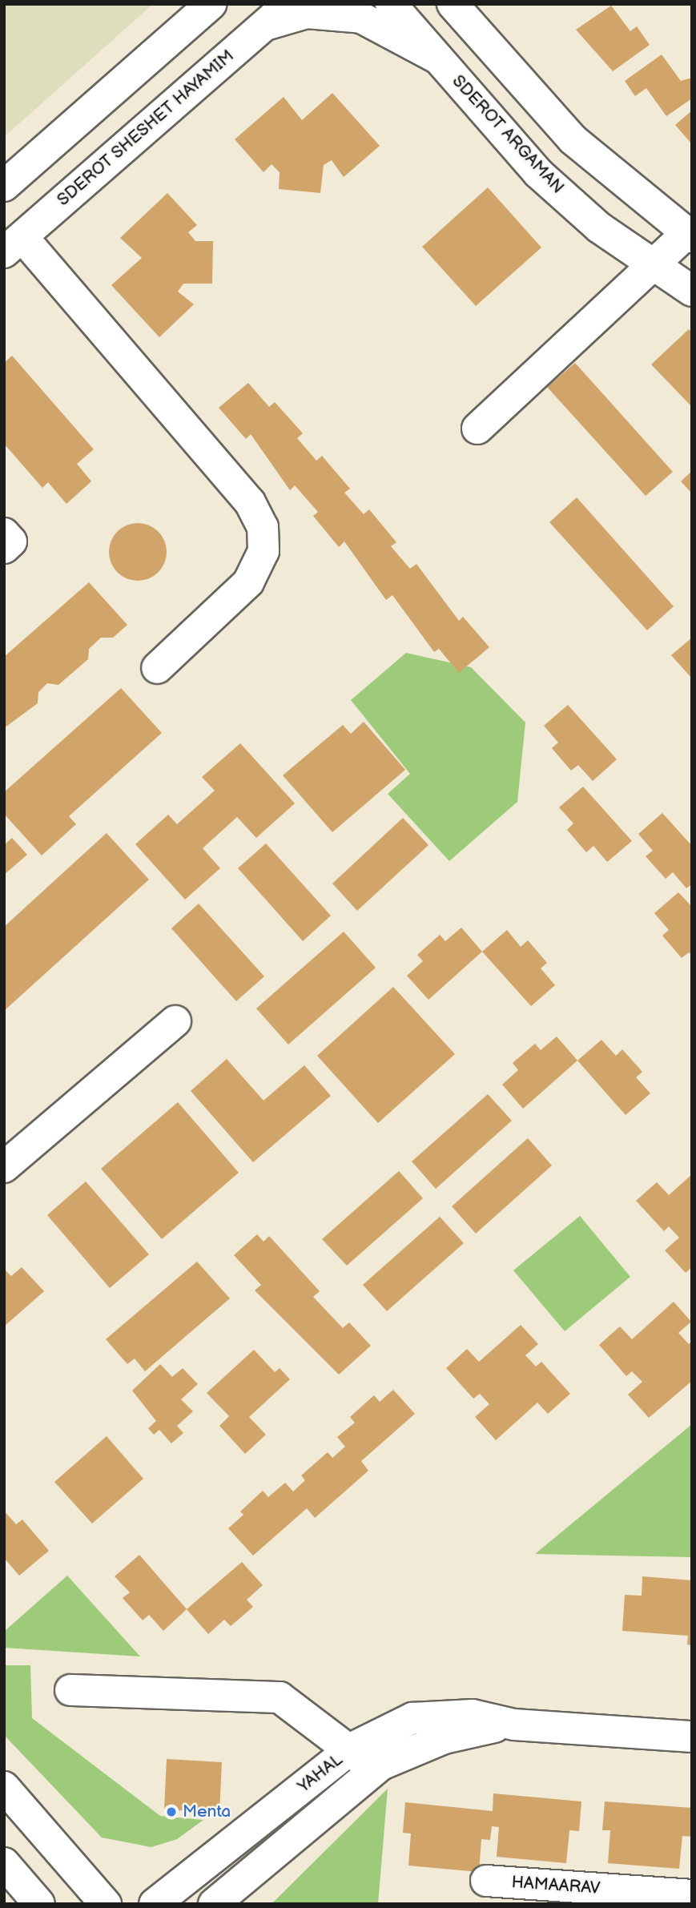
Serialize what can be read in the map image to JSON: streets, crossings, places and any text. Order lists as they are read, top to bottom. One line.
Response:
{"streets":{"street":["SDEROT SHESHET HAYAMIM","SDEROT ARGAMAN","YAHAL","HAMAARAV"]},"places":["Menta"]}
